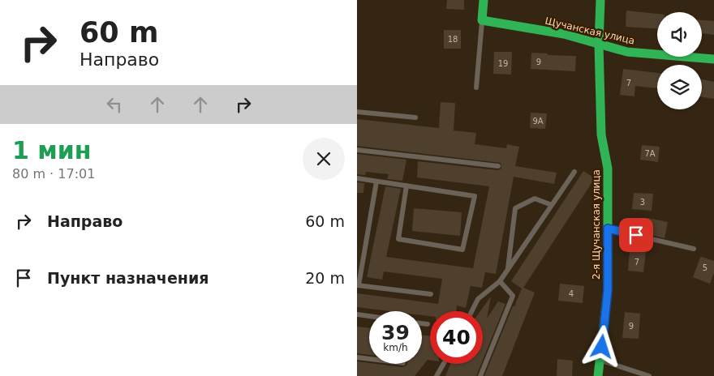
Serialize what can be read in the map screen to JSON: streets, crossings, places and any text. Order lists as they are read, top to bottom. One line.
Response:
{"streets":{"street":["Щучанская улица","2-я Щучанская улица"]},"crossings":[["Щучанская улица","2-я Щучанская улица"]],"house_numbers":["18","9","19","7","9А","7А","3","7","5","4","9"],"page":{"turn":["60 m","Направо"],"heading":["1 мин","80 m · 17:01"],"list":[{"name":"Направо","value":"60 m"},{"name":"Пункт назначения","value":"20 m"}],"speed":"39 km/h","limit":"40"}}
